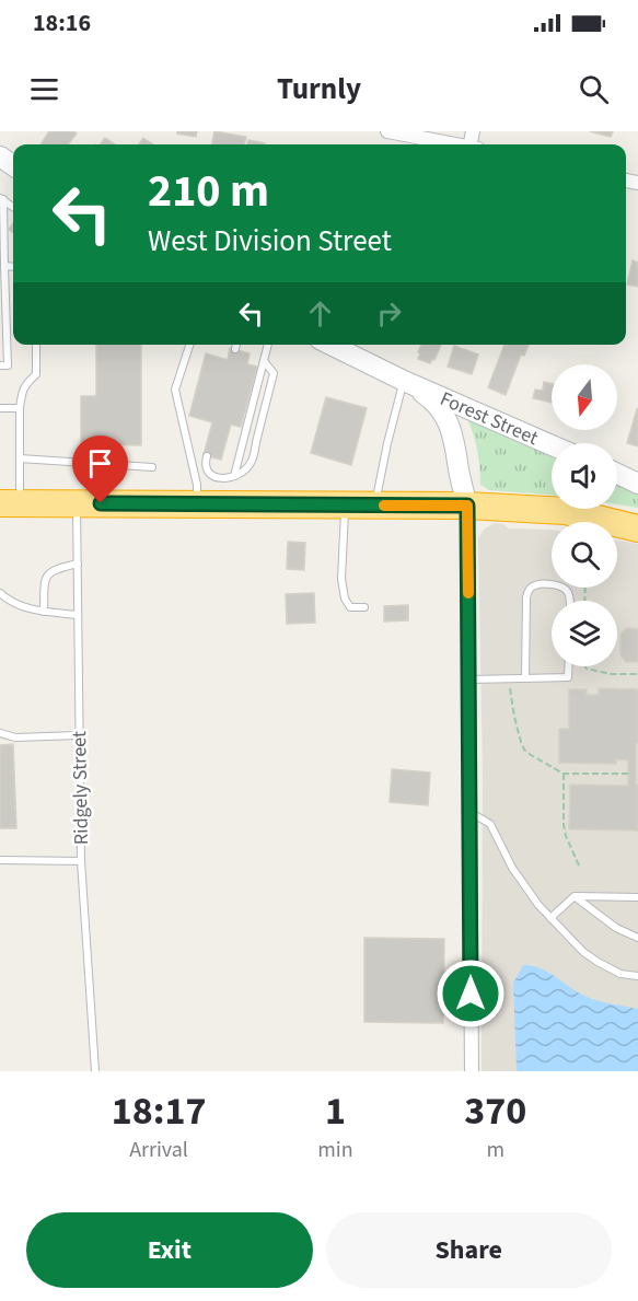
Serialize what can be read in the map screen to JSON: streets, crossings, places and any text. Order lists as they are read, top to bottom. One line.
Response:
{"streets":{"street":["Forest Street"],"lane":["Ridgely Street"]},"north":"bottom","page":{"status":"18:16","header":"Turnly","turn":["210 m","West Division Street"],"eta":["18:17","Arrival","1","min","370","m"],"buttons":["Exit","Share"]}}
